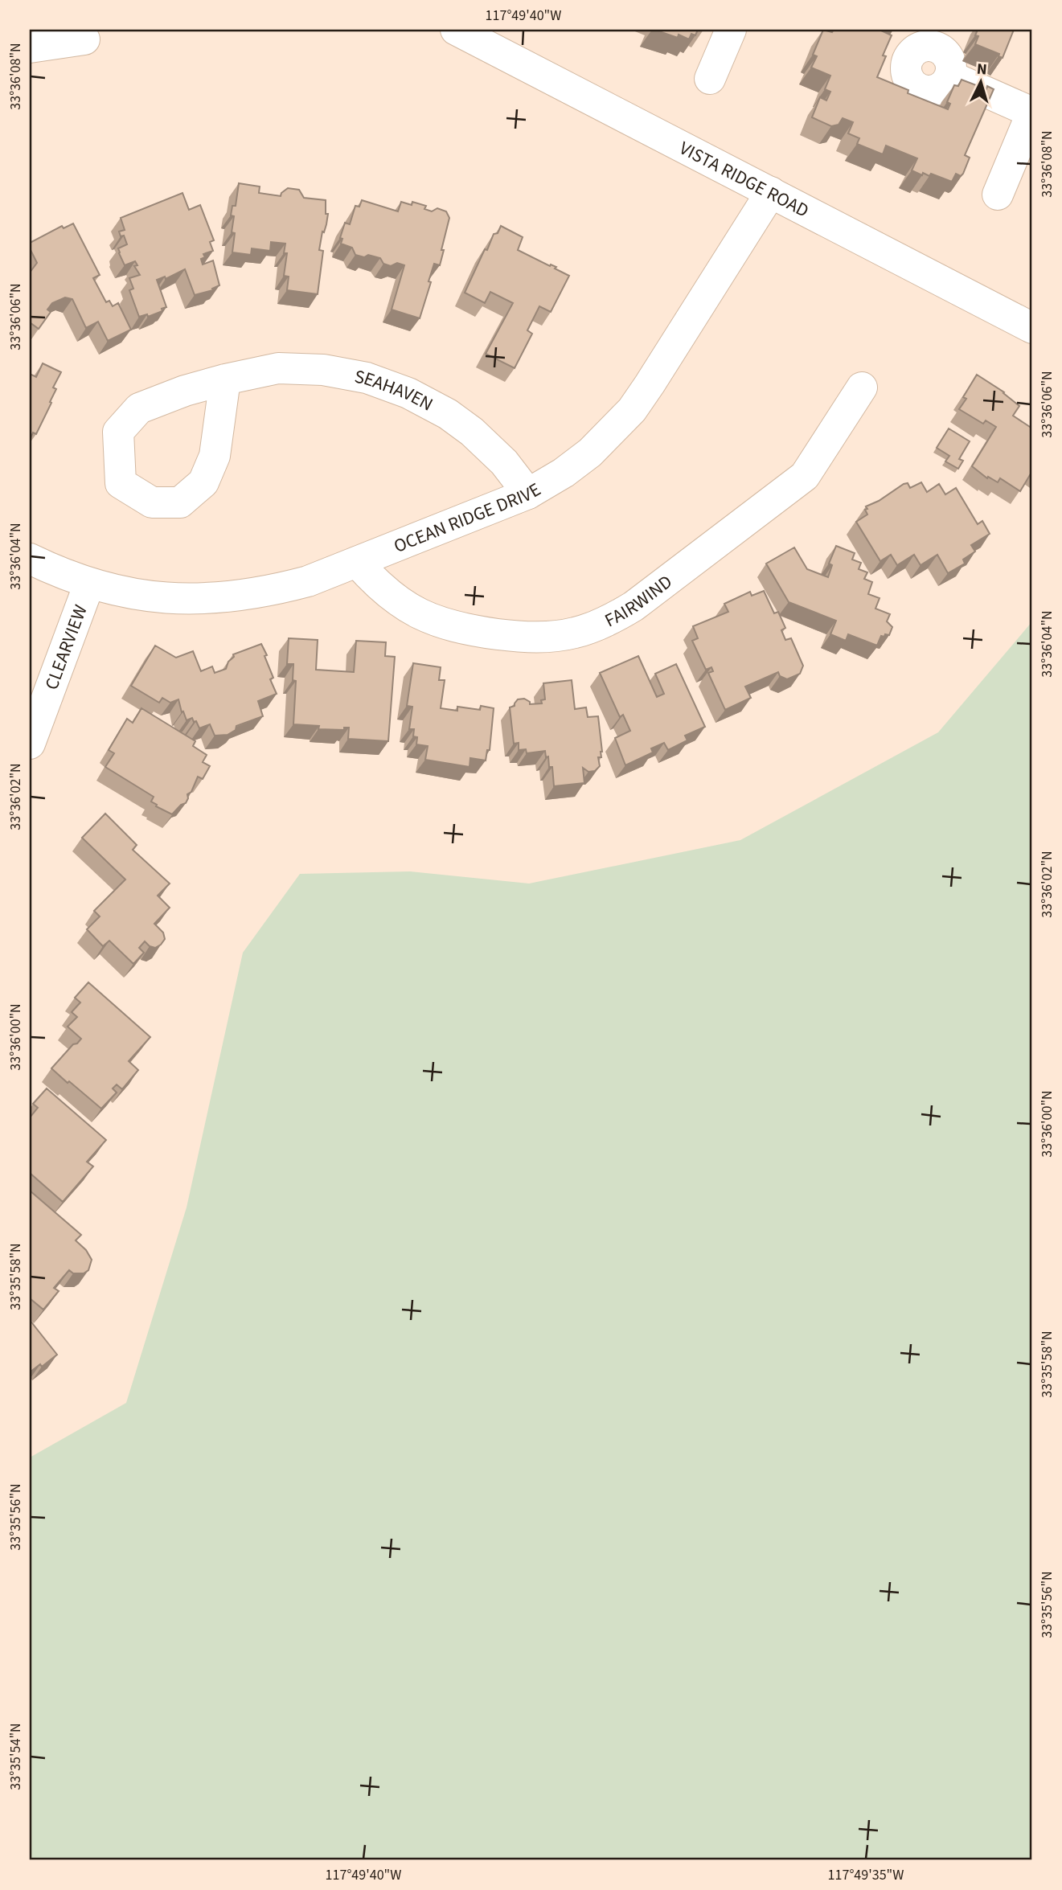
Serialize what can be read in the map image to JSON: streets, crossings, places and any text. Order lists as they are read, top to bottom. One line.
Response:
{"streets":{"street":["VISTA RIDGE ROAD","SEAHAVEN","OCEAN RIDGE DRIVE","FAIRWIND","CLEARVIEW"]},"crossings":[["VISTA RIDGE ROAD","OCEAN RIDGE DRIVE"],["SEAHAVEN","OCEAN RIDGE DRIVE"],["OCEAN RIDGE DRIVE","FAIRWIND"],["OCEAN RIDGE DRIVE","CLEARVIEW"]],"north":"top","coordinates":["117°49'40\"W","33°36'08\"N","33°36'06\"N","33°36'04\"N","33°36'02\"N","33°36'00\"N","33°35'58\"N","33°35'56\"N","33°35'54\"N","117°49'35\"W"]}
